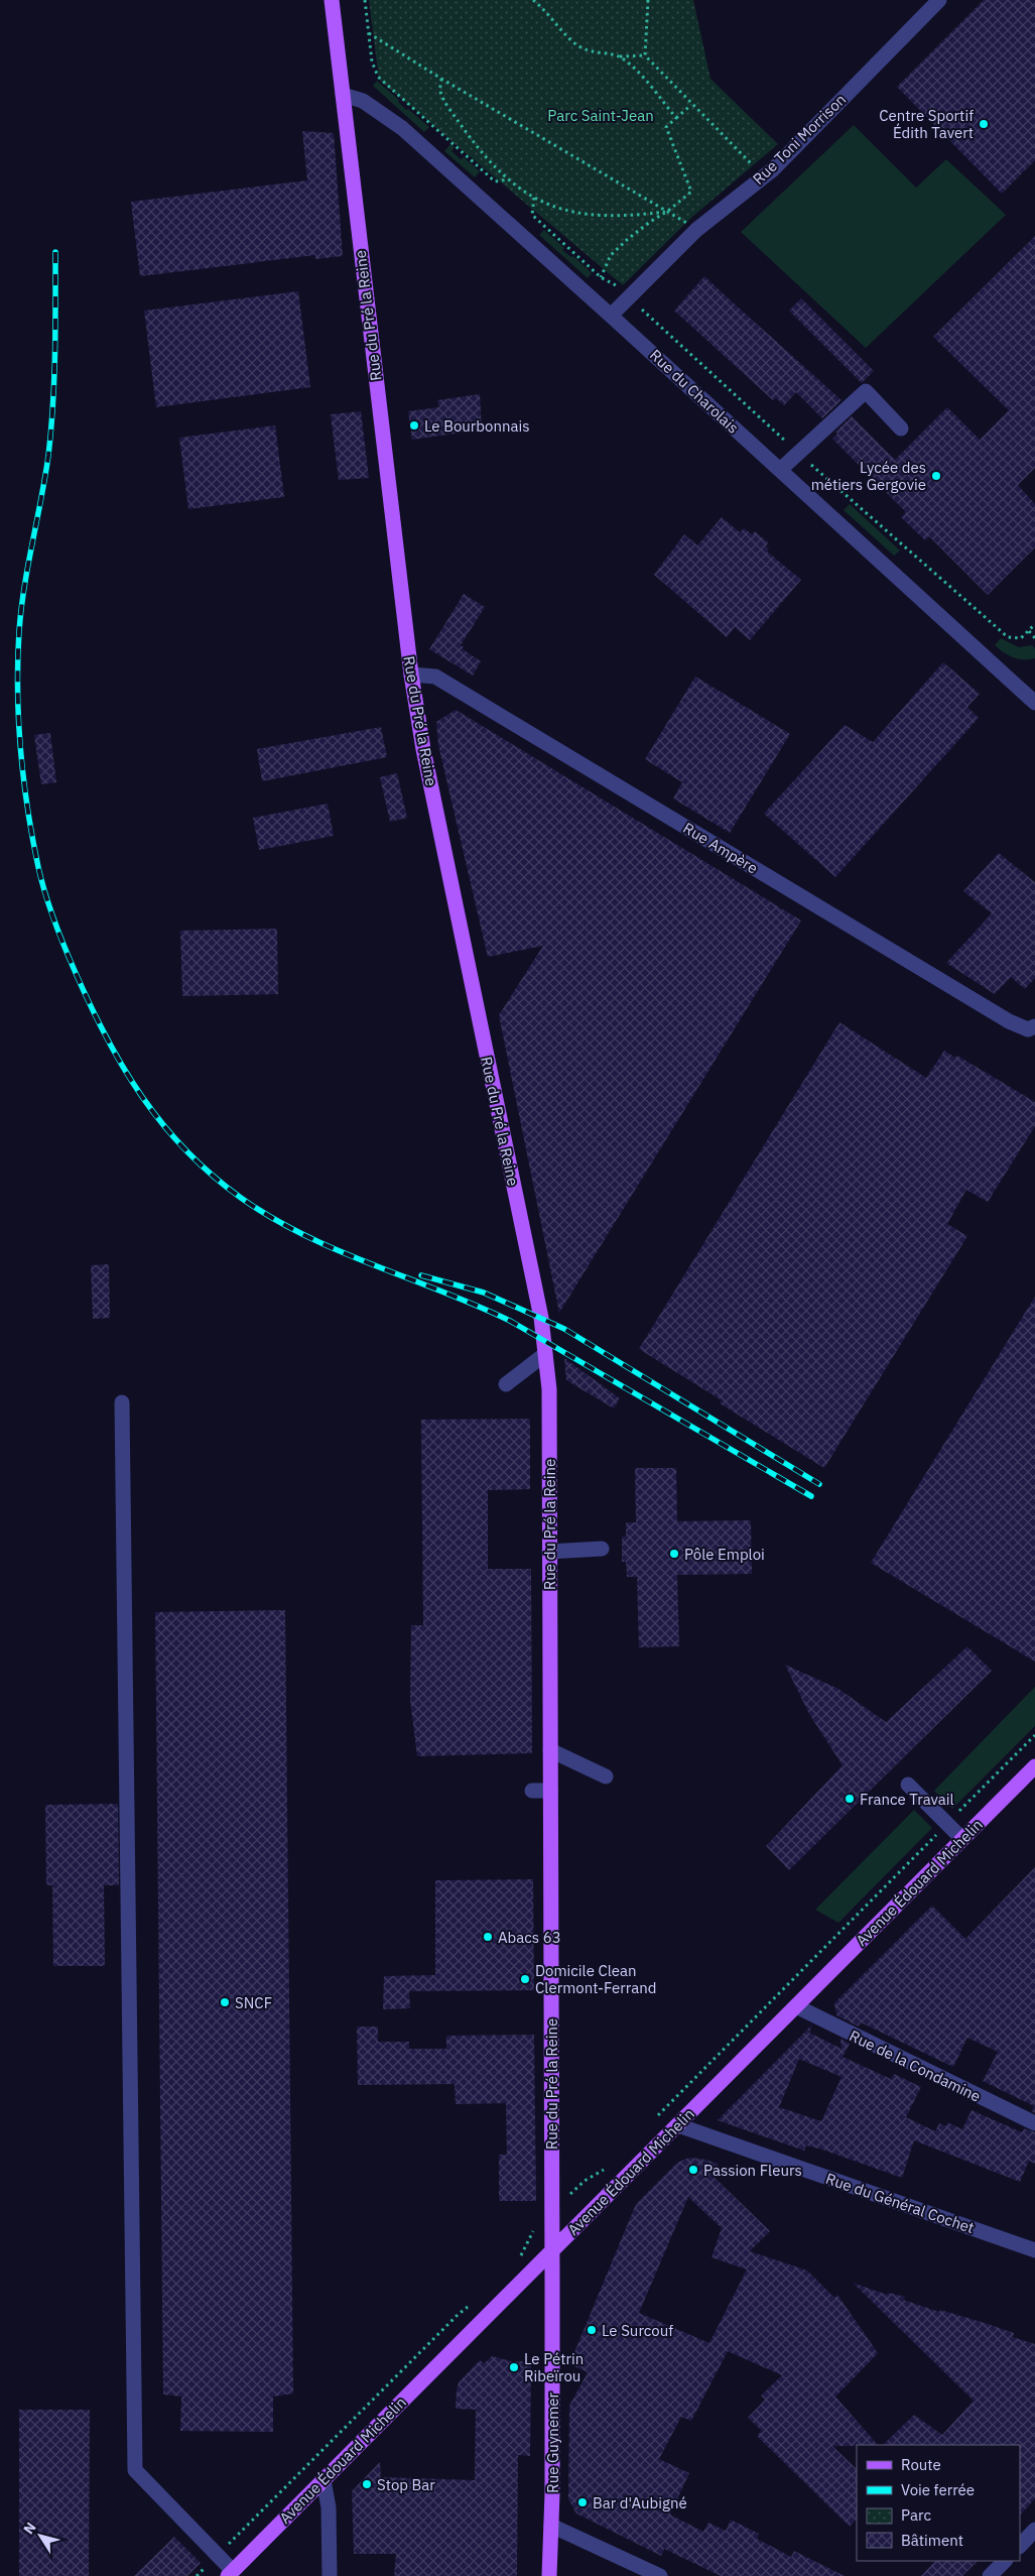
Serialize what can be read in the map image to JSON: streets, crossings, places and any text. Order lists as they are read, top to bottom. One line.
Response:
{"streets":{"main road":["Rue du Pré la Reine","Avenue Édouard Michelin","Rue Guynemer"],"street":["Rue Toni Morrison","Rue du Charolais","Rue Ampère","Rue de la Condamine","Rue du Général Cochet"]},"crossings":[["Rue Toni Morrison","Rue du Charolais"],["Rue du Pré la Reine","Rue du Charolais"],["Rue du Pré la Reine","Rue Ampère"],["Rue du Pré la Reine","Avenue Édouard Michelin"],["Rue du Pré la Reine","Rue Guynemer"],["Avenue Édouard Michelin","Rue de la Condamine"],["Avenue Édouard Michelin","Rue du Général Cochet"],["Avenue Édouard Michelin","Rue Guynemer"]],"parks":["Parc Saint-Jean"],"places":["Centre Sportif Édith Tavert","Le Bourbonnais","Lycée des métiers Gergovie","Pôle Emploi","France Travail","Abacs 63","Domicile Clean Clermont-Ferrand","SNCF","Passion Fleurs","Le Surcouf","Le Pétrin Ribeïrou","Stop Bar","Bar d'Aubigné"],"legend":["Route","Voie ferrée","Parc","Bâtiment"],"north":"top left"}
